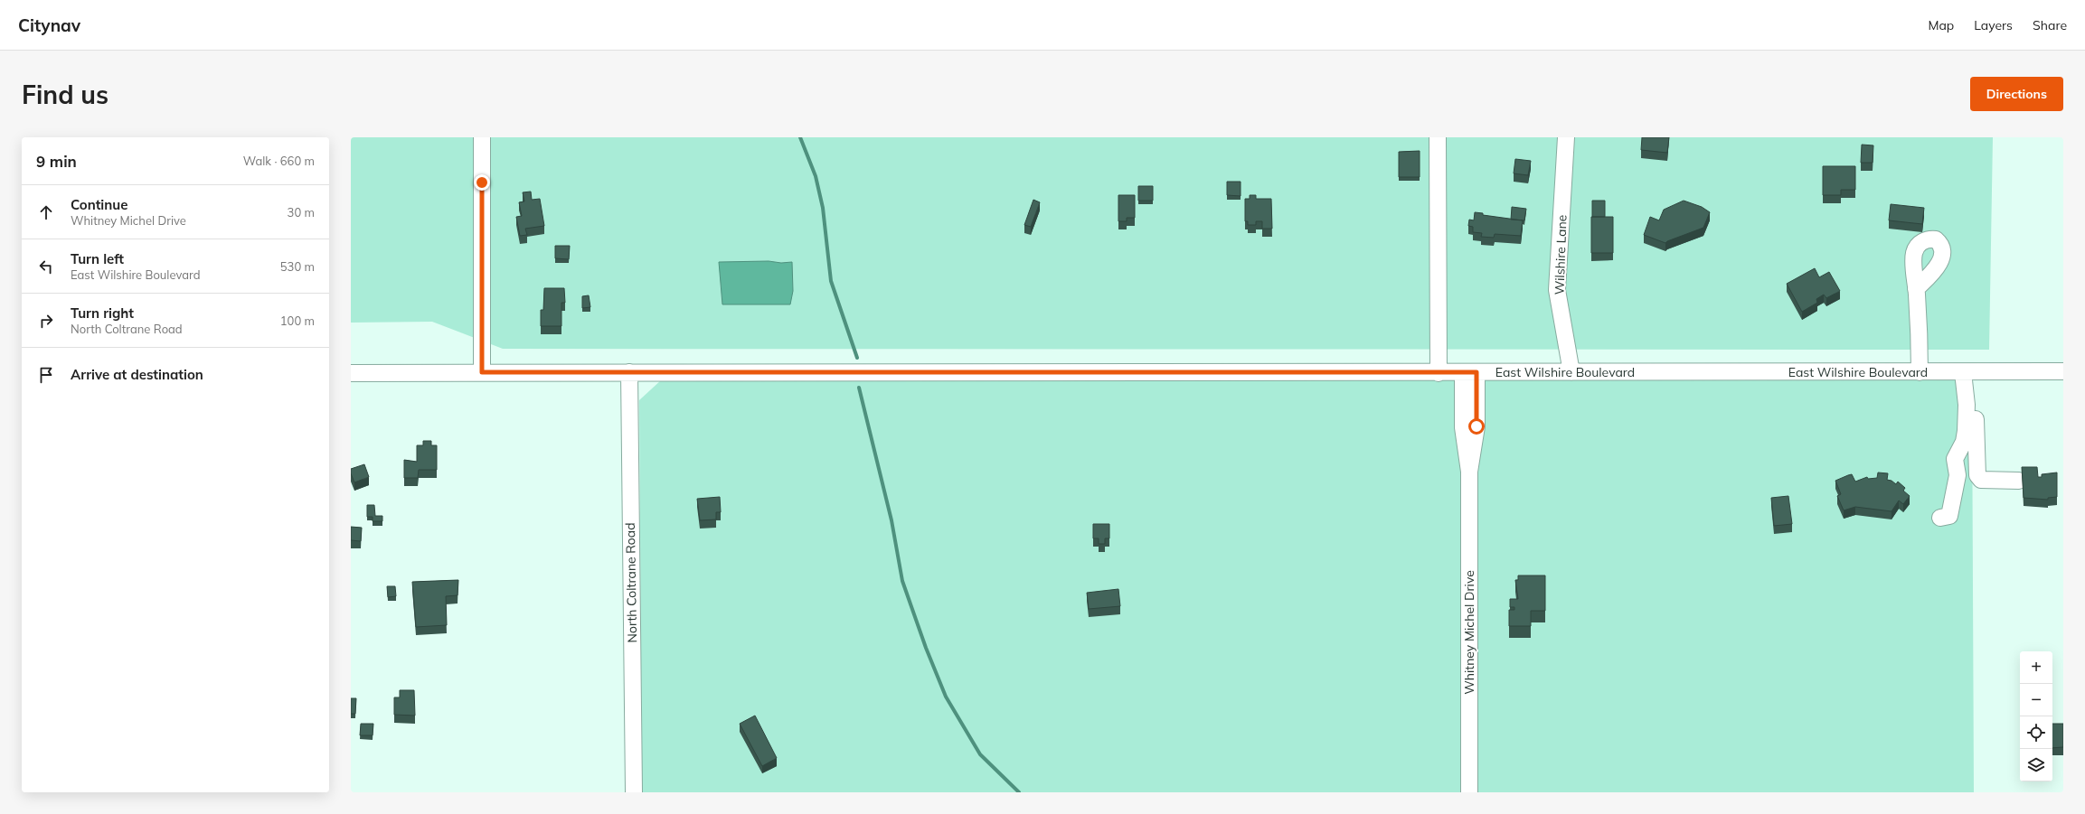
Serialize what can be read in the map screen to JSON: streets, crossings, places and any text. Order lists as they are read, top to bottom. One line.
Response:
{"streets":{"street":["Wilshire Lane","East Wilshire Boulevard","North Coltrane Road","Whitney Michel Drive"]},"crossings":[["Wilshire Lane","East Wilshire Boulevard"],["East Wilshire Boulevard","North Coltrane Road"],["East Wilshire Boulevard","Whitney Michel Drive"]],"page":{"header":"Citynav","nav":["Map","Layers","Share"],"buttons":"Directions","title":"Find us","heading":["9 min","Walk · 660 m"],"list":[["Continue","Whitney Michel Drive","30 m"],["Turn left","East Wilshire Boulevard","530 m"],["Turn right","North Coltrane Road","100 m"],"Arrive at destination"],"map_buttons":["+","−"]}}
